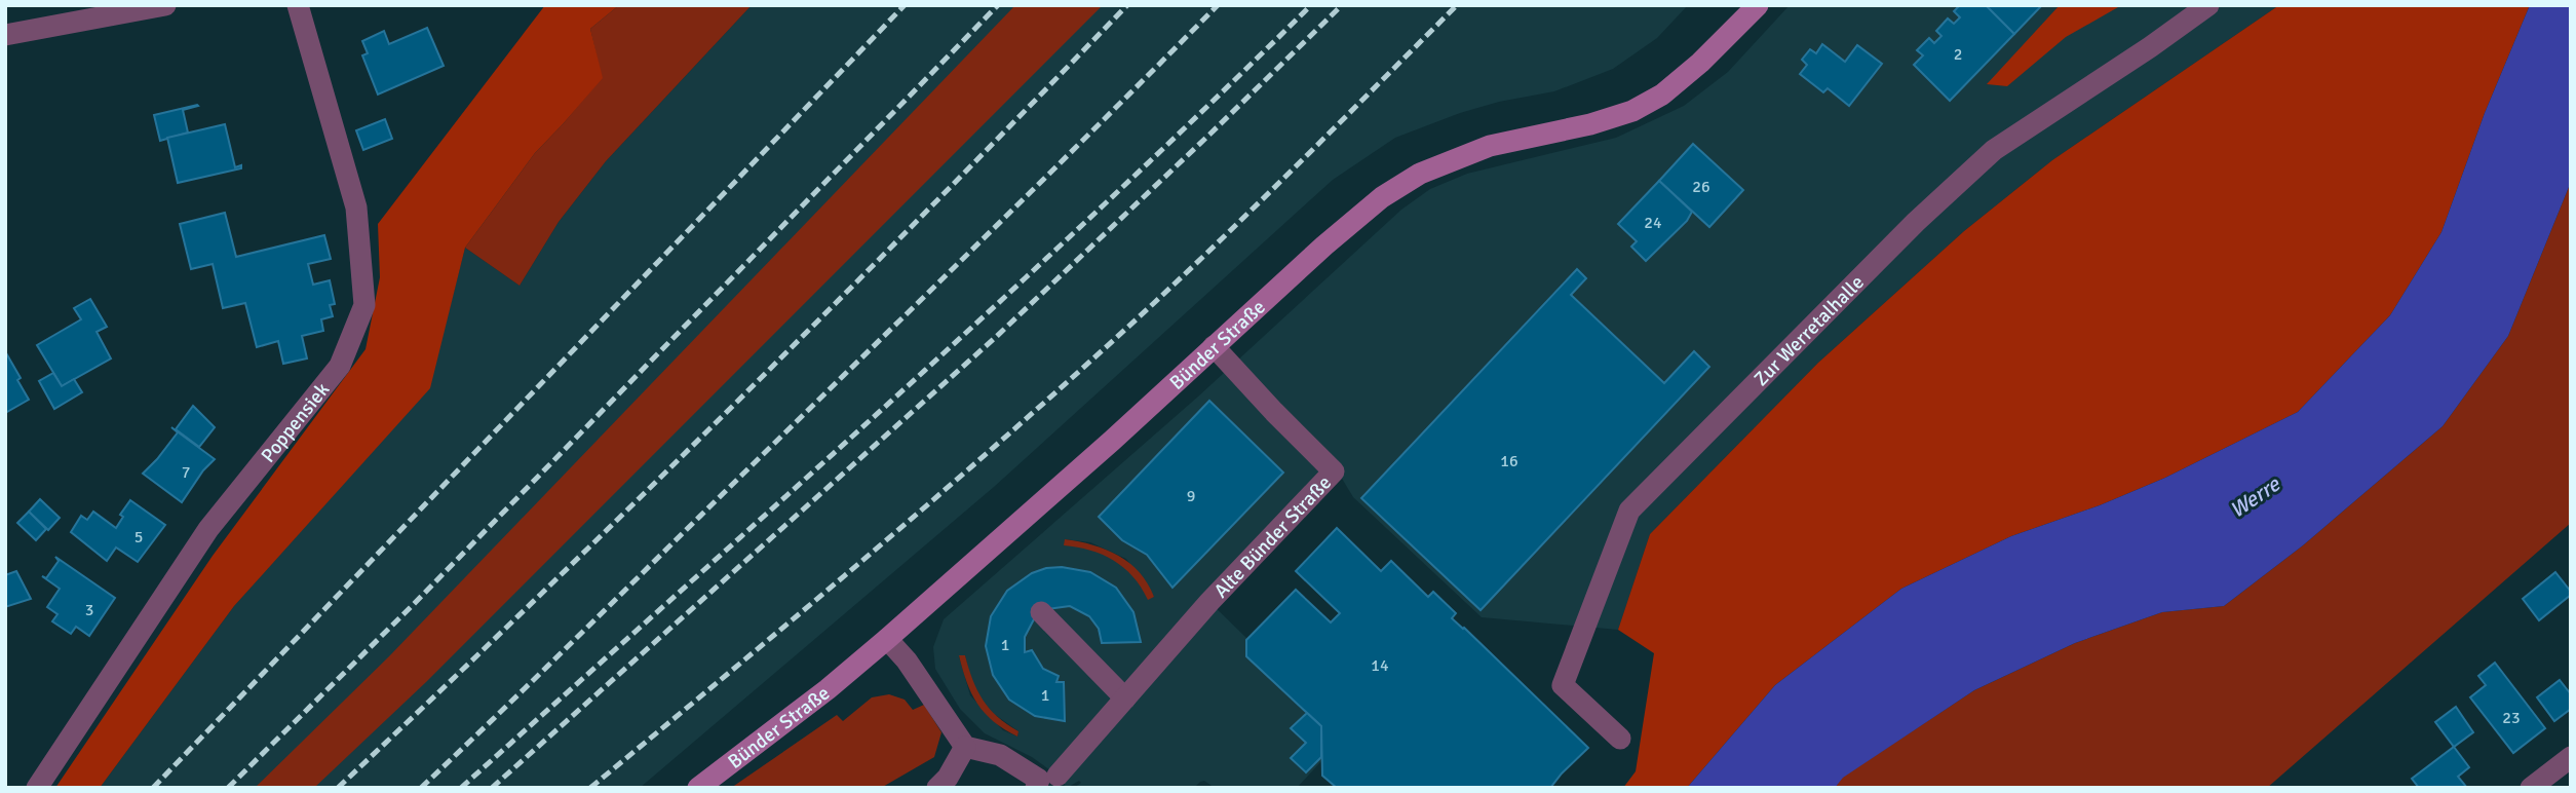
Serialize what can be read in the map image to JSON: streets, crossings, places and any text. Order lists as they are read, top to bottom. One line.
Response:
{"streets":{"main road":["Bünder Straße"],"street":["Zur Werretalhalle","Poppensiek","Alte Bünder Straße"]},"crossings":[["Bünder Straße","Alte Bünder Straße"]],"water":["Werre"],"house_numbers":["2","26","24","16","7","9","5","3","1","14","1","23"]}
